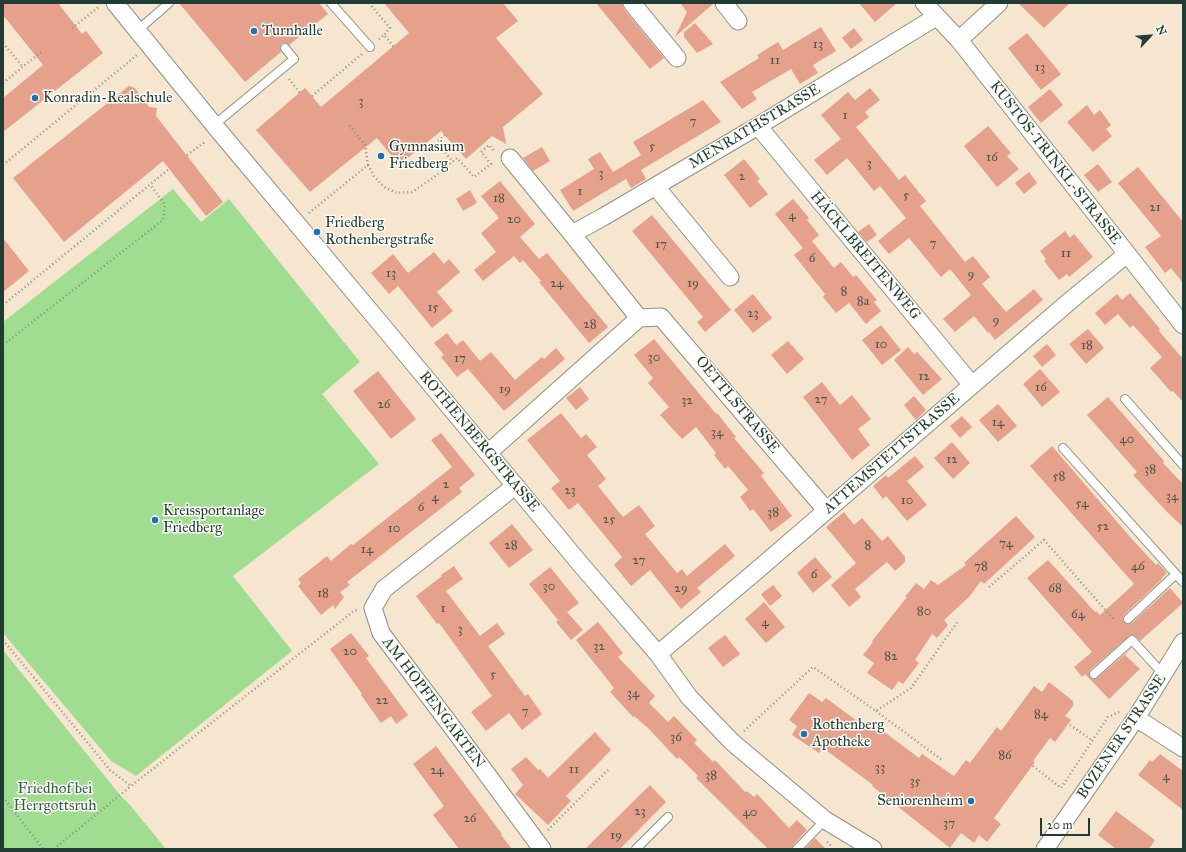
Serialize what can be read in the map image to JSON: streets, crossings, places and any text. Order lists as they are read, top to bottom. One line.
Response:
{"streets":{"street":["MENRATHSTRASSE","KUSTOS-TRINKL-STRASSE","HÄCKLBREITENWEG","OETTLSTRASSE","ROTHENBERGSTRASSE","ATTEMSTETTSTRASSE","AM HOPFENGARTEN","BOZENER STRASSE"]},"crossings":[["MENRATHSTRASSE","KUSTOS-TRINKL-STRASSE"],["MENRATHSTRASSE","HÄCKLBREITENWEG"],["KUSTOS-TRINKL-STRASSE","ATTEMSTETTSTRASSE"],["HÄCKLBREITENWEG","ATTEMSTETTSTRASSE"],["OETTLSTRASSE","ATTEMSTETTSTRASSE"],["ROTHENBERGSTRASSE","ATTEMSTETTSTRASSE"]],"parks":["Friedhof bei Herrgottsruh"],"places":["Turnhalle","Konradin-Realschule","Gymnasium Friedberg","Friedberg Rothenbergstraße","Kreissportanlage Friedberg","Rothenberg Apotheke","Seniorenheim"],"house_numbers":["13","11","13","3","1","7","5","16","3","3","2","1","5","18","21","4","20","7","17","11","6","13","9","24","19","8","8a","15","23","9","28","10","18","30","17","12","16","19","27","32","26","14","34","40","12","38","58","2","23","34","4","10","54","6","38","25","52","10","74","28","8","14","27","78","46","6","30","29","68","18","1","80","64","4","3","32","20","82","5","34","22","7","84","36","86","33","11","24","38","4","35","23","40","26","37","19"],"scale_bar":"20 m","north":"top right"}
